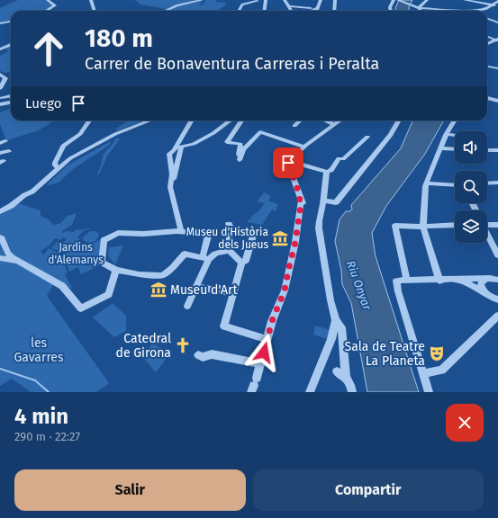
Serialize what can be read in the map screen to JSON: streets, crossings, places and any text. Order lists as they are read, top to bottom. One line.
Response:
{"water":["Riu Onyar"],"parks":["Jardins d'Alemanys","les Gavarres"],"places":{"museum":["Museu d'Història dels Jueus","Museu d'Art"],"church":["Catedral de Girona"],"theatre":["Sala de Teatre La Planeta"]},"page":{"turn":["180 m","Carrer de Bonaventura Carreras i Peralta"],"then":"Luego","heading":["4 min","290 m · 22:27"],"buttons":["Salir","Compartir"]}}
